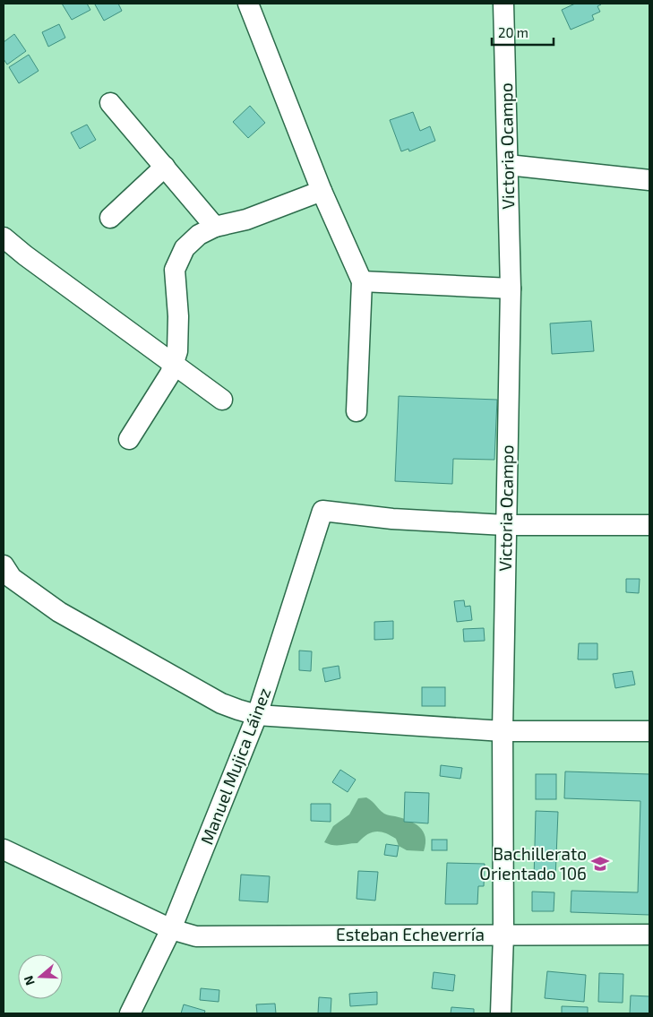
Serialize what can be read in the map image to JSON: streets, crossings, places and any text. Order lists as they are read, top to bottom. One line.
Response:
{"streets":{"street":["Victoria Ocampo","Manuel Mujica Láinez","Esteban Echeverría"]},"crossings":[["Victoria Ocampo","Manuel Mujica Láinez"],["Victoria Ocampo","Esteban Echeverría"],["Manuel Mujica Láinez","Esteban Echeverría"]],"places":{"school or university":["Bachillerato Orientado 106"]},"scale_bar":"20 m","north":"left"}
